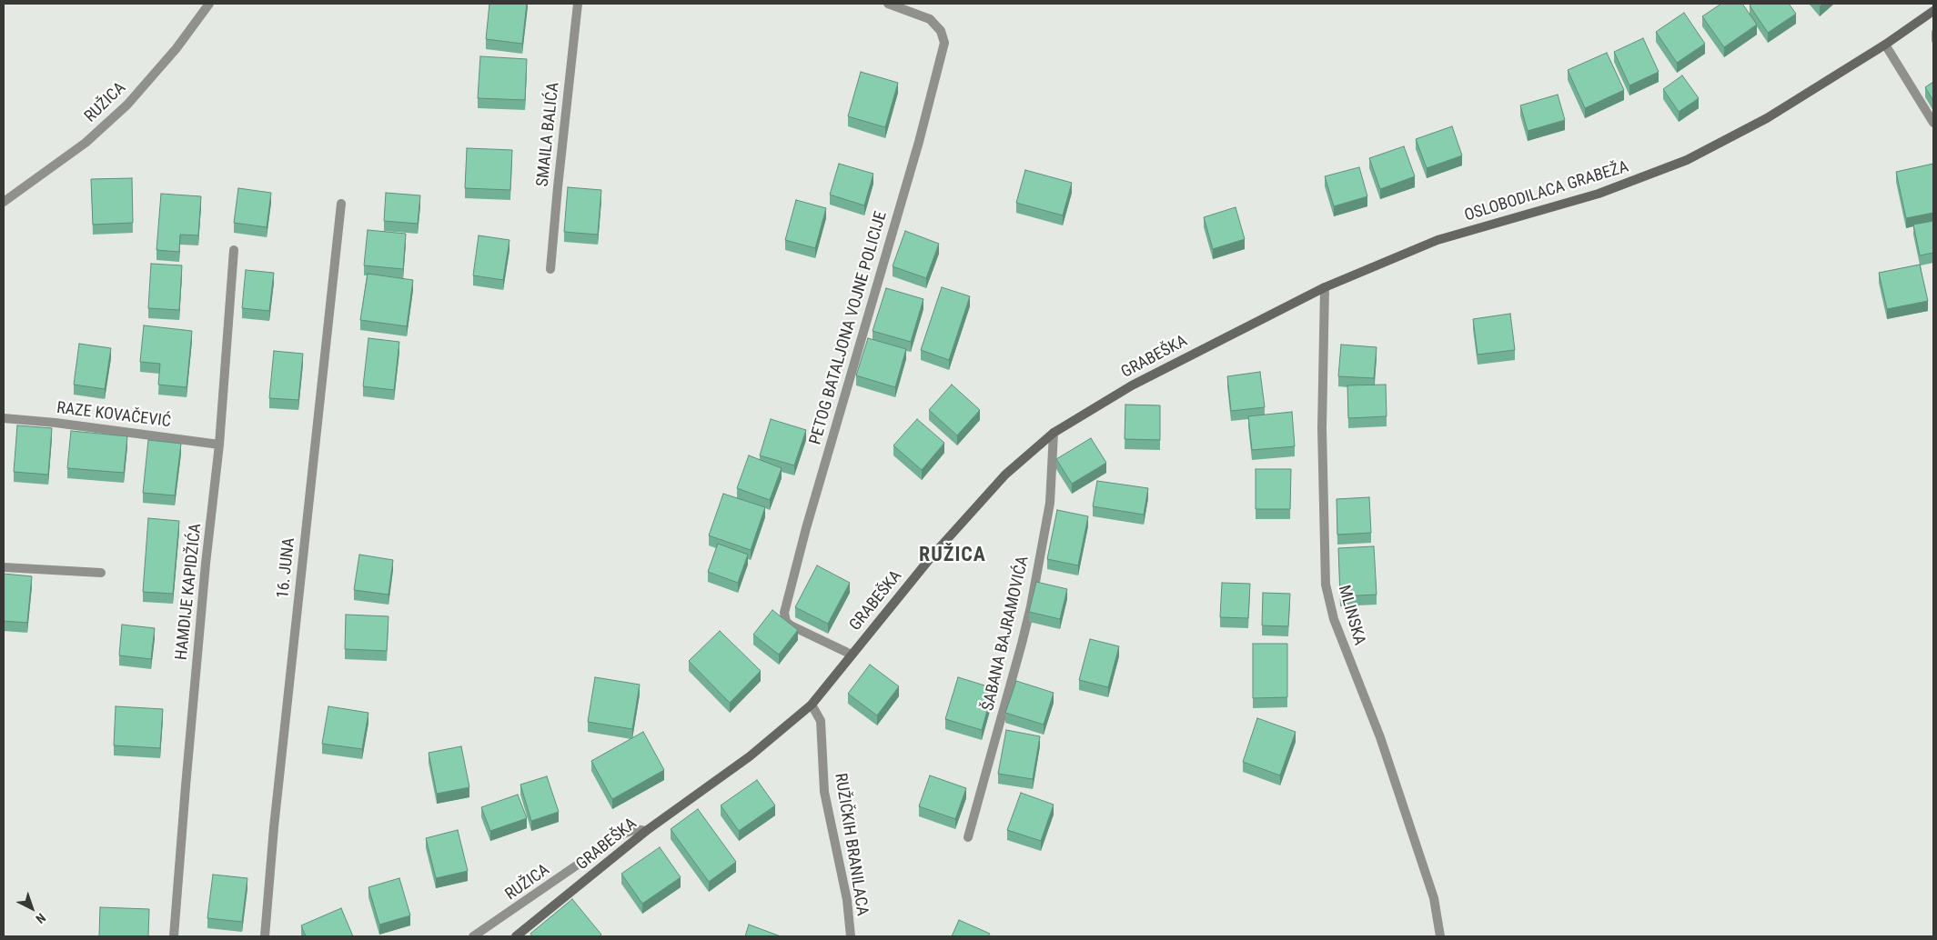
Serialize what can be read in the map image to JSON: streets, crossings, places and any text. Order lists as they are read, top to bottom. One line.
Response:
{"streets":{"street":["RUŽICA","SMAILA BALIĆA","OSLOBODILACA GRABEŽA","PETOG BATALJONA VOJNE POLICIJE","GRABEŠKA","RAZE KOVAČEVIĆ","16. JUNA","HAMDIJE KAPIDŽIĆA","MLINSKA","ŠABANA BAJRAMOVIĆA","RUŽIČKIH BRANILACA"]},"crossings":[["RUŽICA","GRABEŠKA"],["OSLOBODILACA GRABEŽA","GRABEŠKA"],["OSLOBODILACA GRABEŽA","MLINSKA"],["PETOG BATALJONA VOJNE POLICIJE","GRABEŠKA"],["GRABEŠKA","MLINSKA"],["GRABEŠKA","ŠABANA BAJRAMOVIĆA"],["GRABEŠKA","RUŽIČKIH BRANILACA"],["RAZE KOVAČEVIĆ","HAMDIJE KAPIDŽIĆA"]],"districts":["RUŽICA"],"north":"bottom right"}
